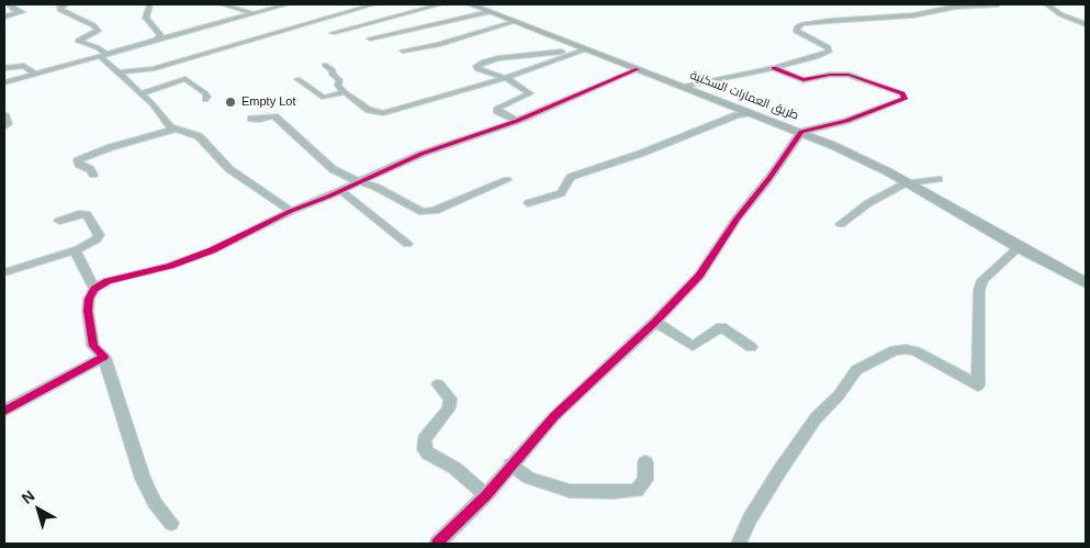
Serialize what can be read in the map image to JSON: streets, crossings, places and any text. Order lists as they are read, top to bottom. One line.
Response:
{"streets":{"main road":["طريق العمارات السكنية"]},"places":["Empty Lot"],"north":"top left"}
